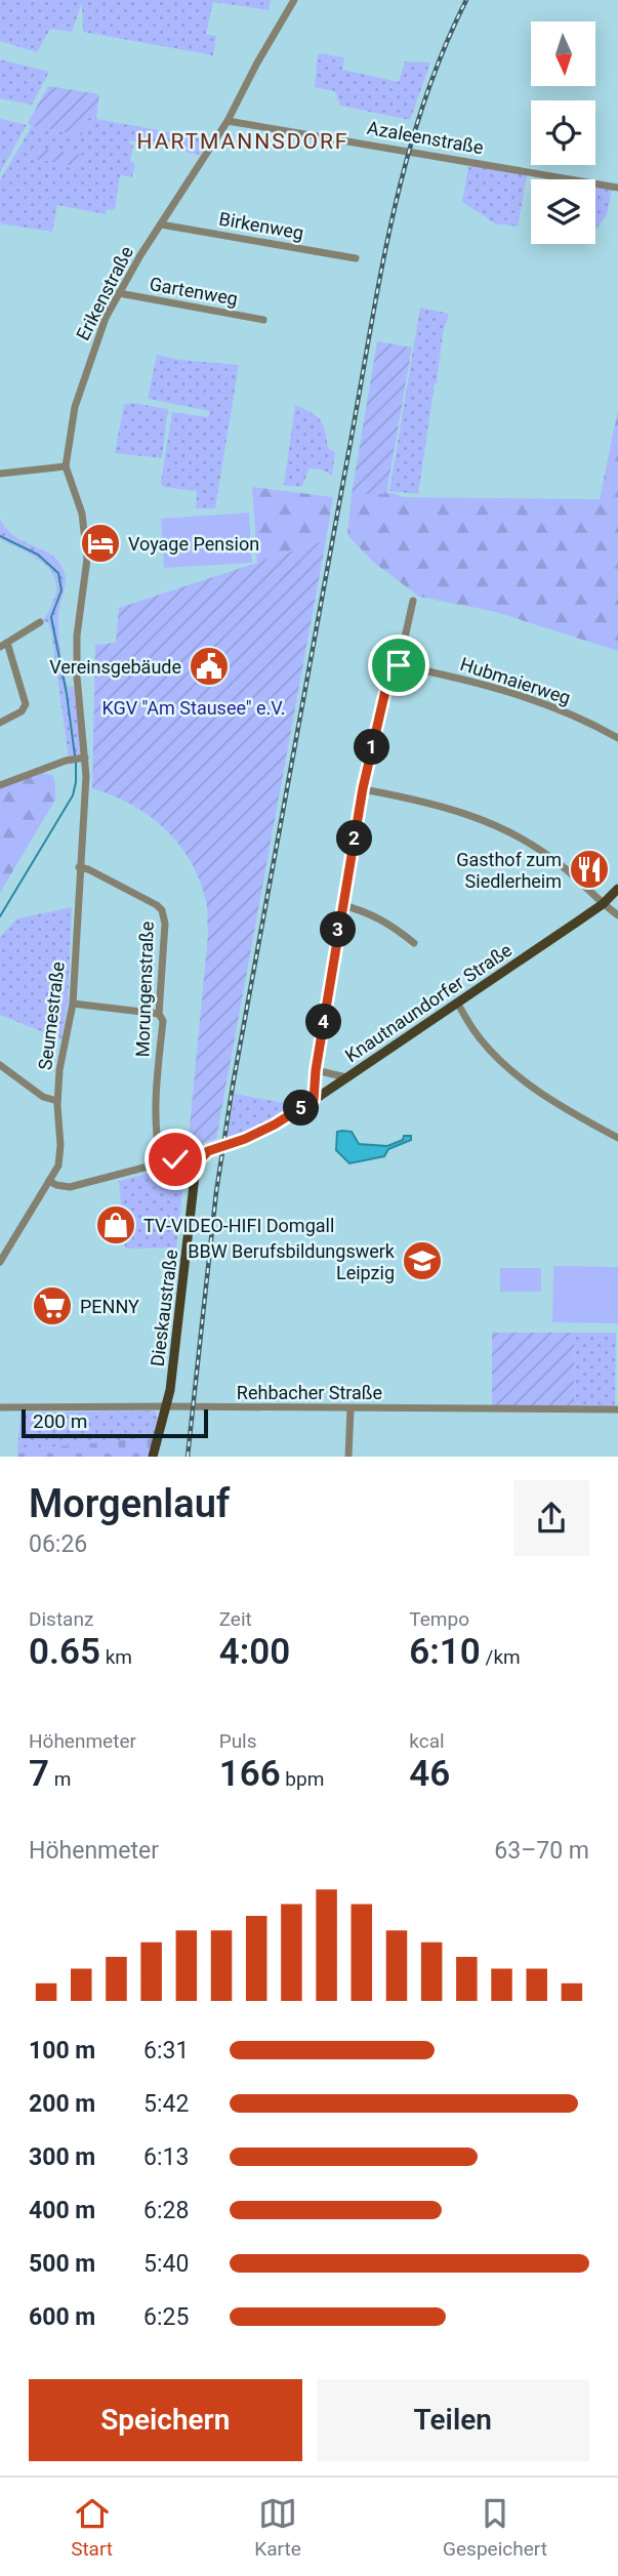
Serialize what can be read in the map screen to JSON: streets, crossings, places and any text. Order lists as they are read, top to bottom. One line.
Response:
{"streets":{"main road":["Knautnaundorfer Straße","Dieskaustraße"],"street":["Azaleenstraße","Birkenweg","Gartenweg","Erikenstraße","Hubmaierweg","Morungenstraße","Seumestraße","Rehbacher Straße"]},"crossings":[["Azaleenstraße","Erikenstraße"],["Birkenweg","Erikenstraße"],["Gartenweg","Erikenstraße"],["Erikenstraße","Seumestraße"],["Morungenstraße","Knautnaundorfer Straße"],["Morungenstraße","Seumestraße"],["Knautnaundorfer Straße","Seumestraße"],["Knautnaundorfer Straße","Dieskaustraße"],["Dieskaustraße","Rehbacher Straße"]],"districts":["HARTMANNSDORF"],"parks":["KGV \"Am Stausee\" e.V."],"places":{"hotel":["Voyage Pension"],"public building":["Vereinsgebäude"],"restaurant":["Gasthof zum Siedlerheim"],"shop":["TV-VIDEO-HIFI Domgall"],"school or university":["BBW Berufsbildungswerk Leipzig"],"supermarket":["PENNY"]},"scale_bar":"200 m","north":"bottom","page":{"pins":["1","2","3","4","5"],"scale":"200 m","heading":["Morgenlauf","06:26"],"stats":[["Distanz","0.65 km"],["Zeit","4:00"],["Tempo","6:10 /km"],["Höhenmeter","7 m"],["Puls","166 bpm"],["kcal","46"]],"chart":["Höhenmeter","63–70 m"],"list":[{"name":"100 m","note":"6:31"},{"name":"200 m","note":"5:42"},{"name":"300 m","note":"6:13"},{"name":"400 m","note":"6:28"},{"name":"500 m","note":"5:40"},{"name":"600 m","note":"6:25"}],"buttons":["Speichern","Teilen"],"tabs":["Start","Karte","Gespeichert"]}}
